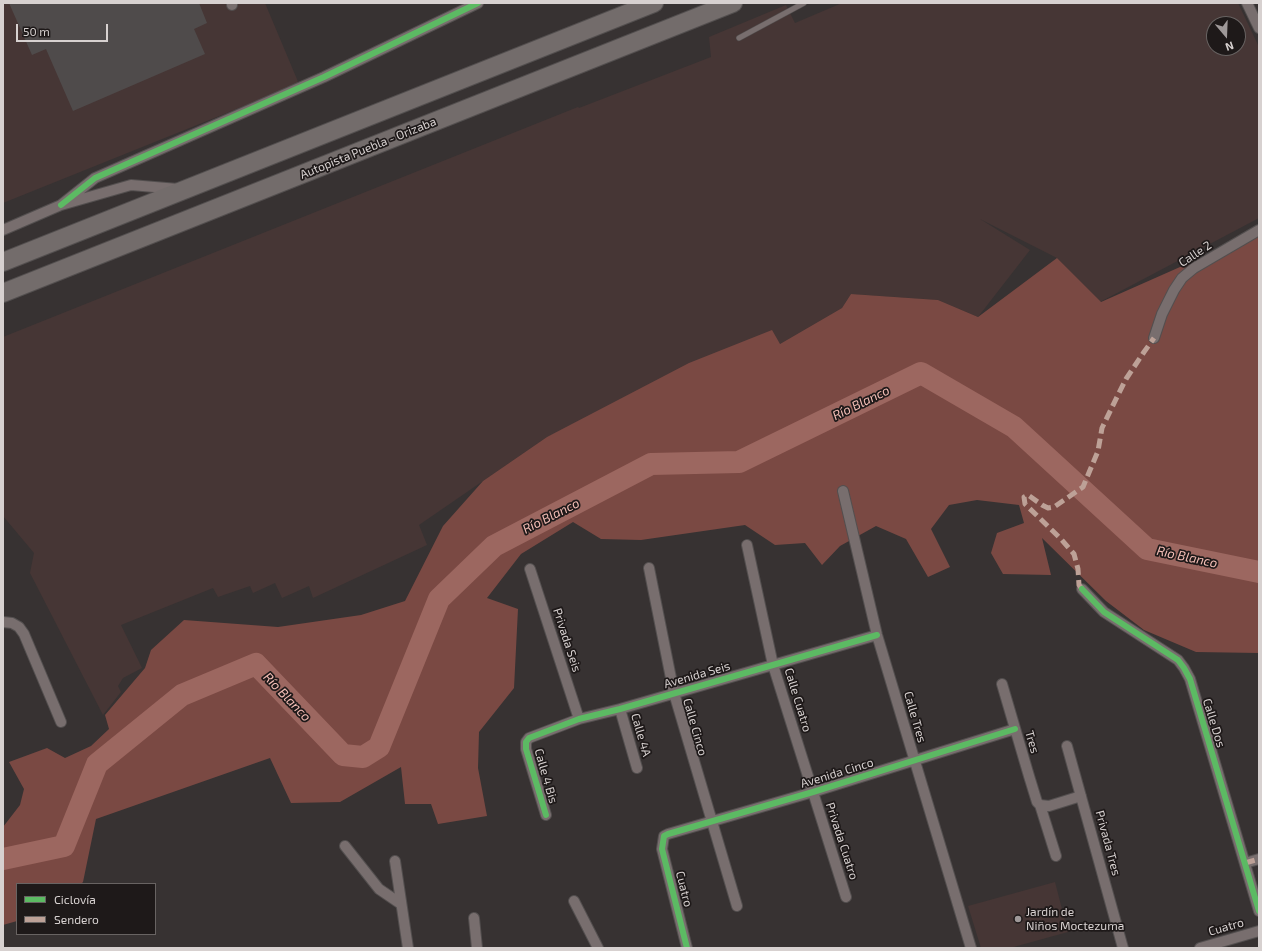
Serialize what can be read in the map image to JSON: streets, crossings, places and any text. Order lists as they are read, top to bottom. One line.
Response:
{"streets":{"highway":["Autopista Puebla - Orizaba"],"street":["Calle 2","Privada Seis","Avenida Seis","Calle Cuatro","Calle Tres","Calle Dos","Calle Cinco","Calle 4A","Tres","Avenida Cinco","Calle 4 Bis","Privada Cuatro","Privada Tres","Cuatro"]},"crossings":[["Privada Seis","Avenida Seis"],["Avenida Seis","Calle Cuatro"],["Avenida Seis","Calle Tres"],["Avenida Seis","Calle Cinco"],["Avenida Seis","Calle 4A"],["Avenida Seis","Calle 4 Bis"],["Calle Cuatro","Avenida Cinco"],["Calle Cuatro","Privada Cuatro"],["Calle Tres","Avenida Cinco"],["Calle Cinco","Avenida Cinco"],["Tres","Avenida Cinco"],["Avenida Cinco","Privada Cuatro"],["Avenida Cinco","Cuatro"]],"water":["Río Blanco"],"places":["Jardín de Niños Moctezuma"],"legend":["Ciclovía","Sendero"],"scale_bar":"50 m","north":"bottom"}
